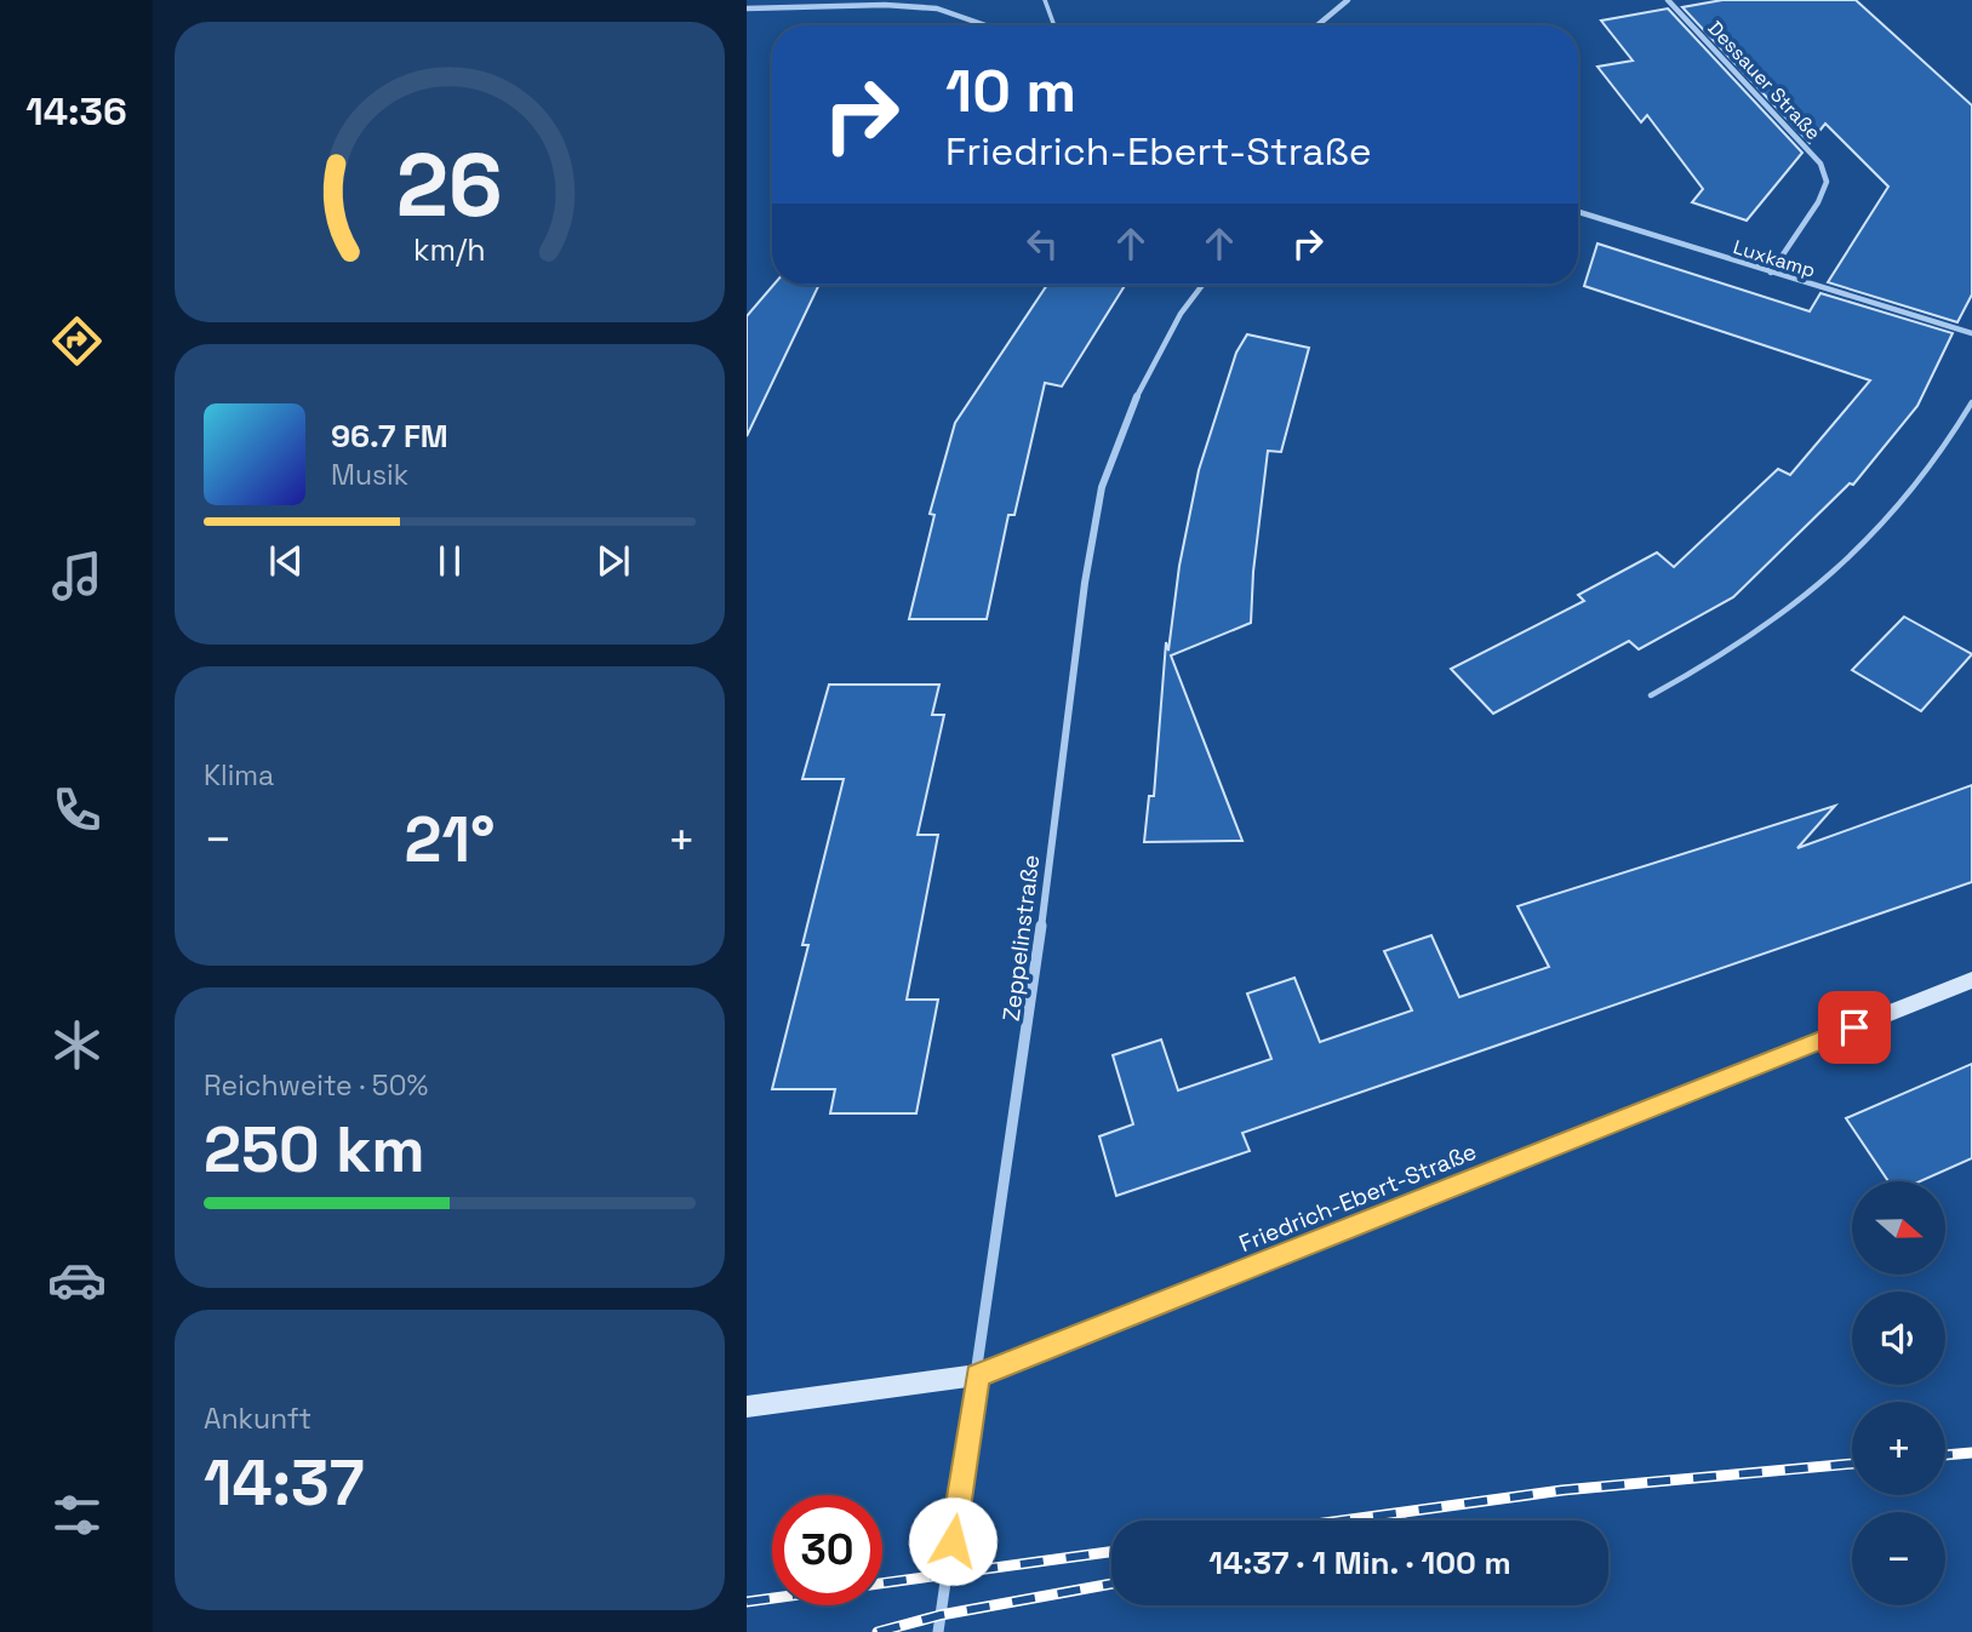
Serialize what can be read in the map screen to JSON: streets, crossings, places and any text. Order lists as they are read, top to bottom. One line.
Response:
{"streets":{"street":["Dessauer Straße","Luxkamp","Zeppelinstraße","Friedrich-Ebert-Straße"]},"crossings":[["Dessauer Straße","Luxkamp"],["Zeppelinstraße","Friedrich-Ebert-Straße"]],"north":"right","page":{"tabs":"14:36","turn":["10 m","Friedrich-Ebert-Straße"],"song":["96.7 FM","Musik"],"tile":["Klima",["Reichweite · 50%","250 km"],["Ankunft","14:37"]],"heat":["−","21°","+"],"map_buttons":["+","−"],"limit":"30","trip":"14:37 · 1 Min. · 100 m","gauge":["26","km/h"]}}
